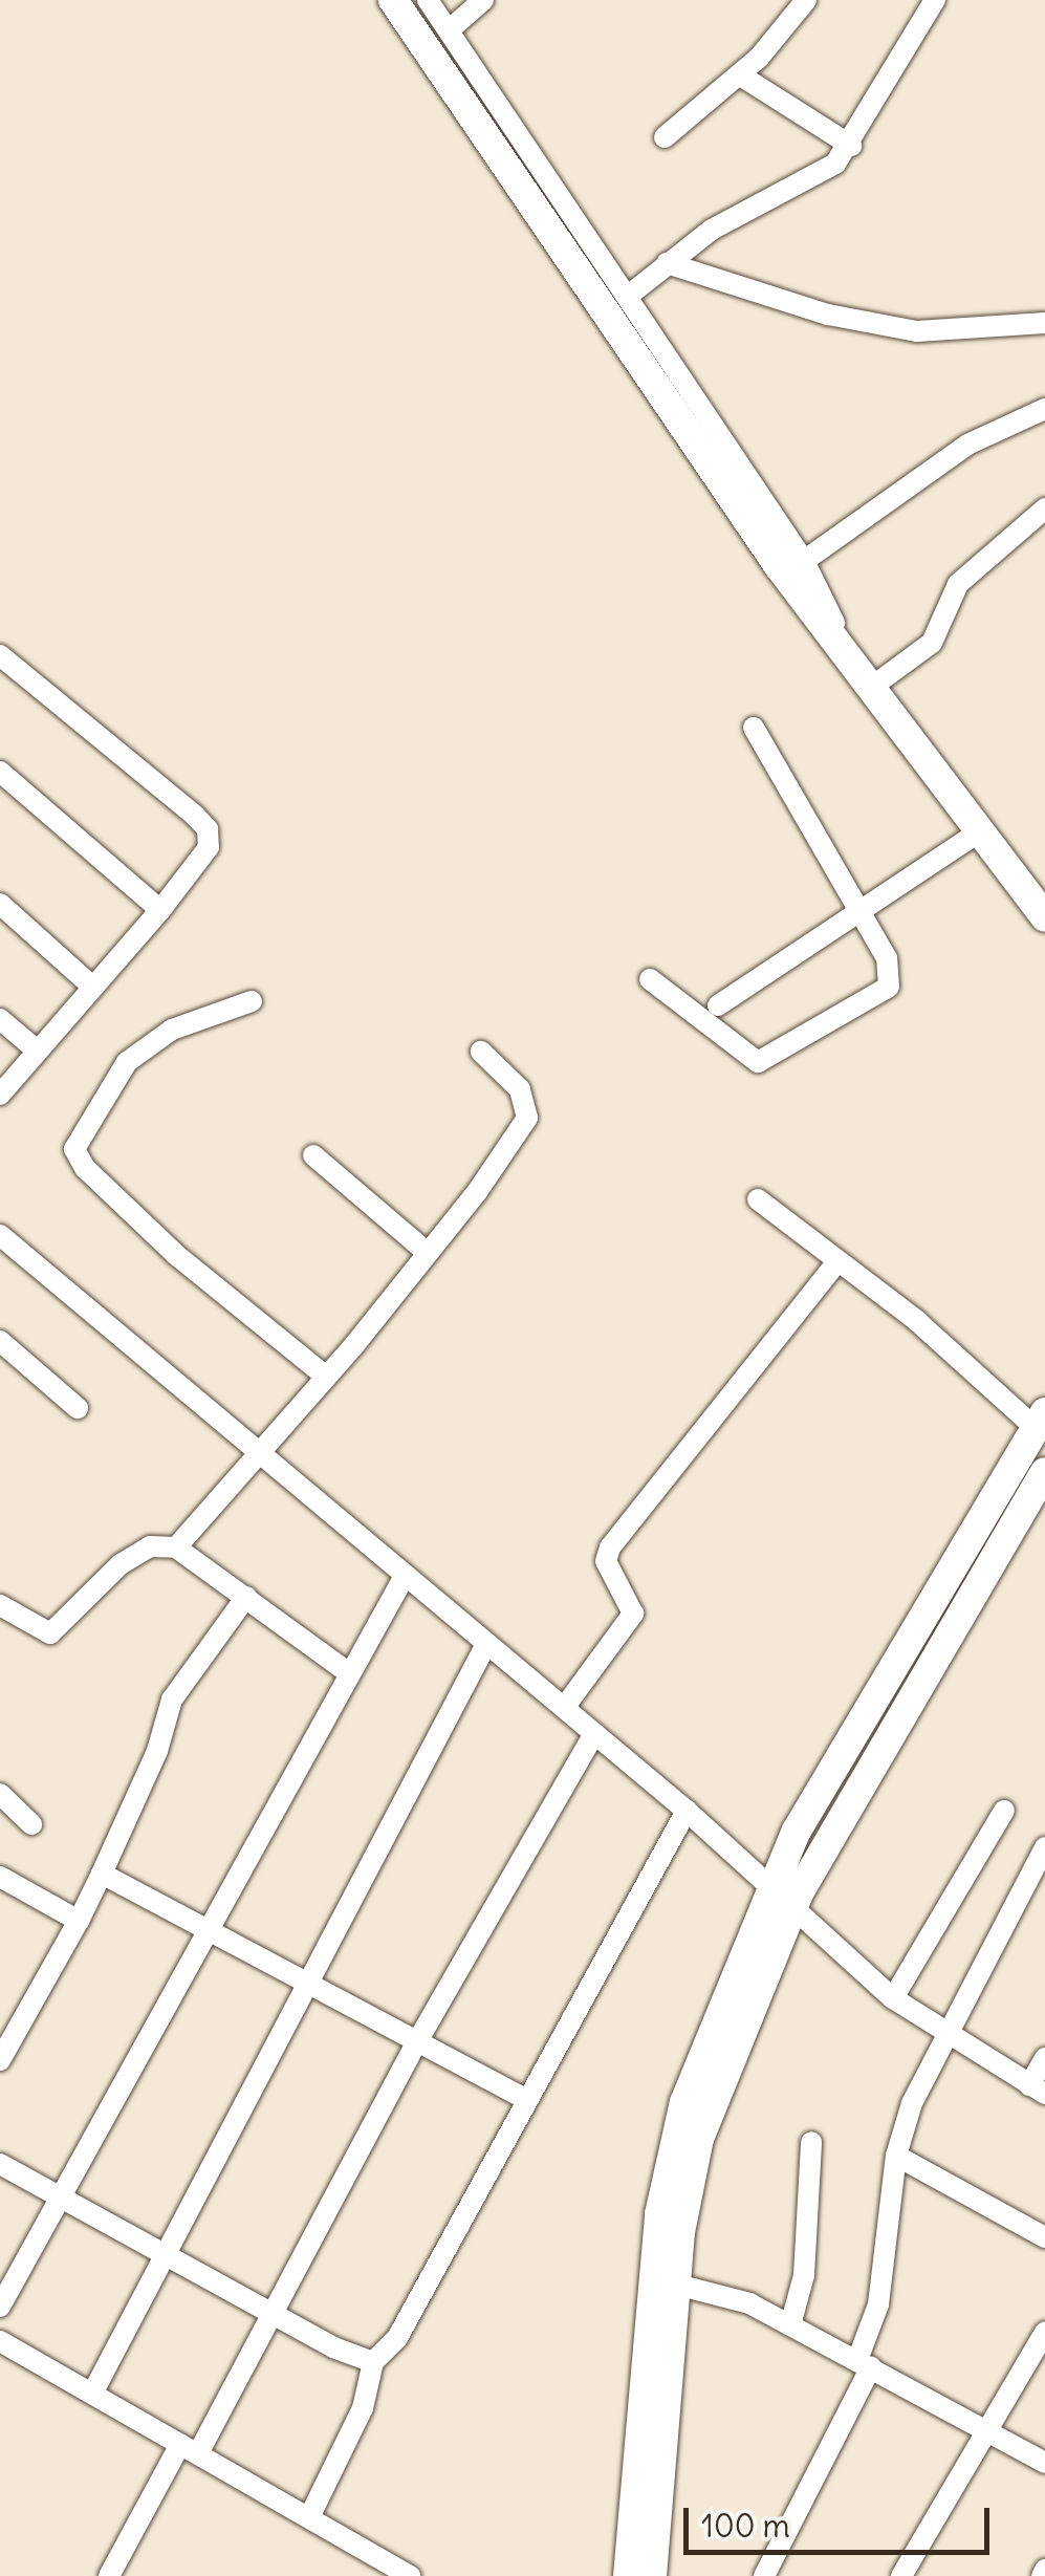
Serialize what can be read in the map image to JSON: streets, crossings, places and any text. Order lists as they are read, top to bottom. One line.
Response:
{"scale_bar":"100 m"}
